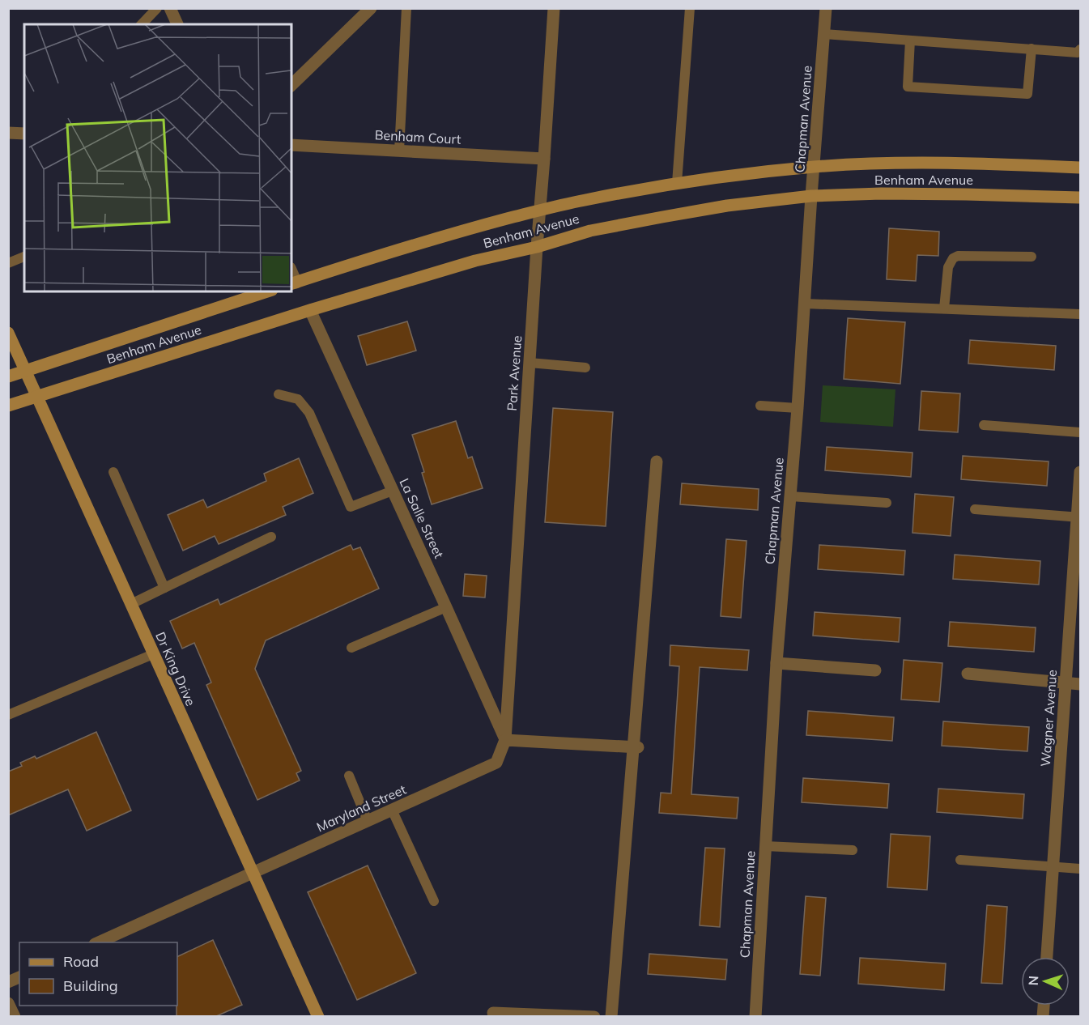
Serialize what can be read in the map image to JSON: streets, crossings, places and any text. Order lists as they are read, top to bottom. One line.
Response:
{"streets":{"main road":["Benham Avenue","Dr King Drive"],"street":["Chapman Avenue","Benham Court","Park Avenue","La Salle Street","Wagner Avenue","Maryland Street"]},"crossings":[["Chapman Avenue","Benham Avenue"],["Benham Court","Park Avenue"],["Benham Avenue","Park Avenue"],["Benham Avenue","La Salle Street"],["Benham Avenue","Dr King Drive"],["Park Avenue","La Salle Street"],["Park Avenue","Maryland Street"],["La Salle Street","Maryland Street"],["Dr King Drive","Maryland Street"]],"legend":["Road","Building"],"north":"left"}
